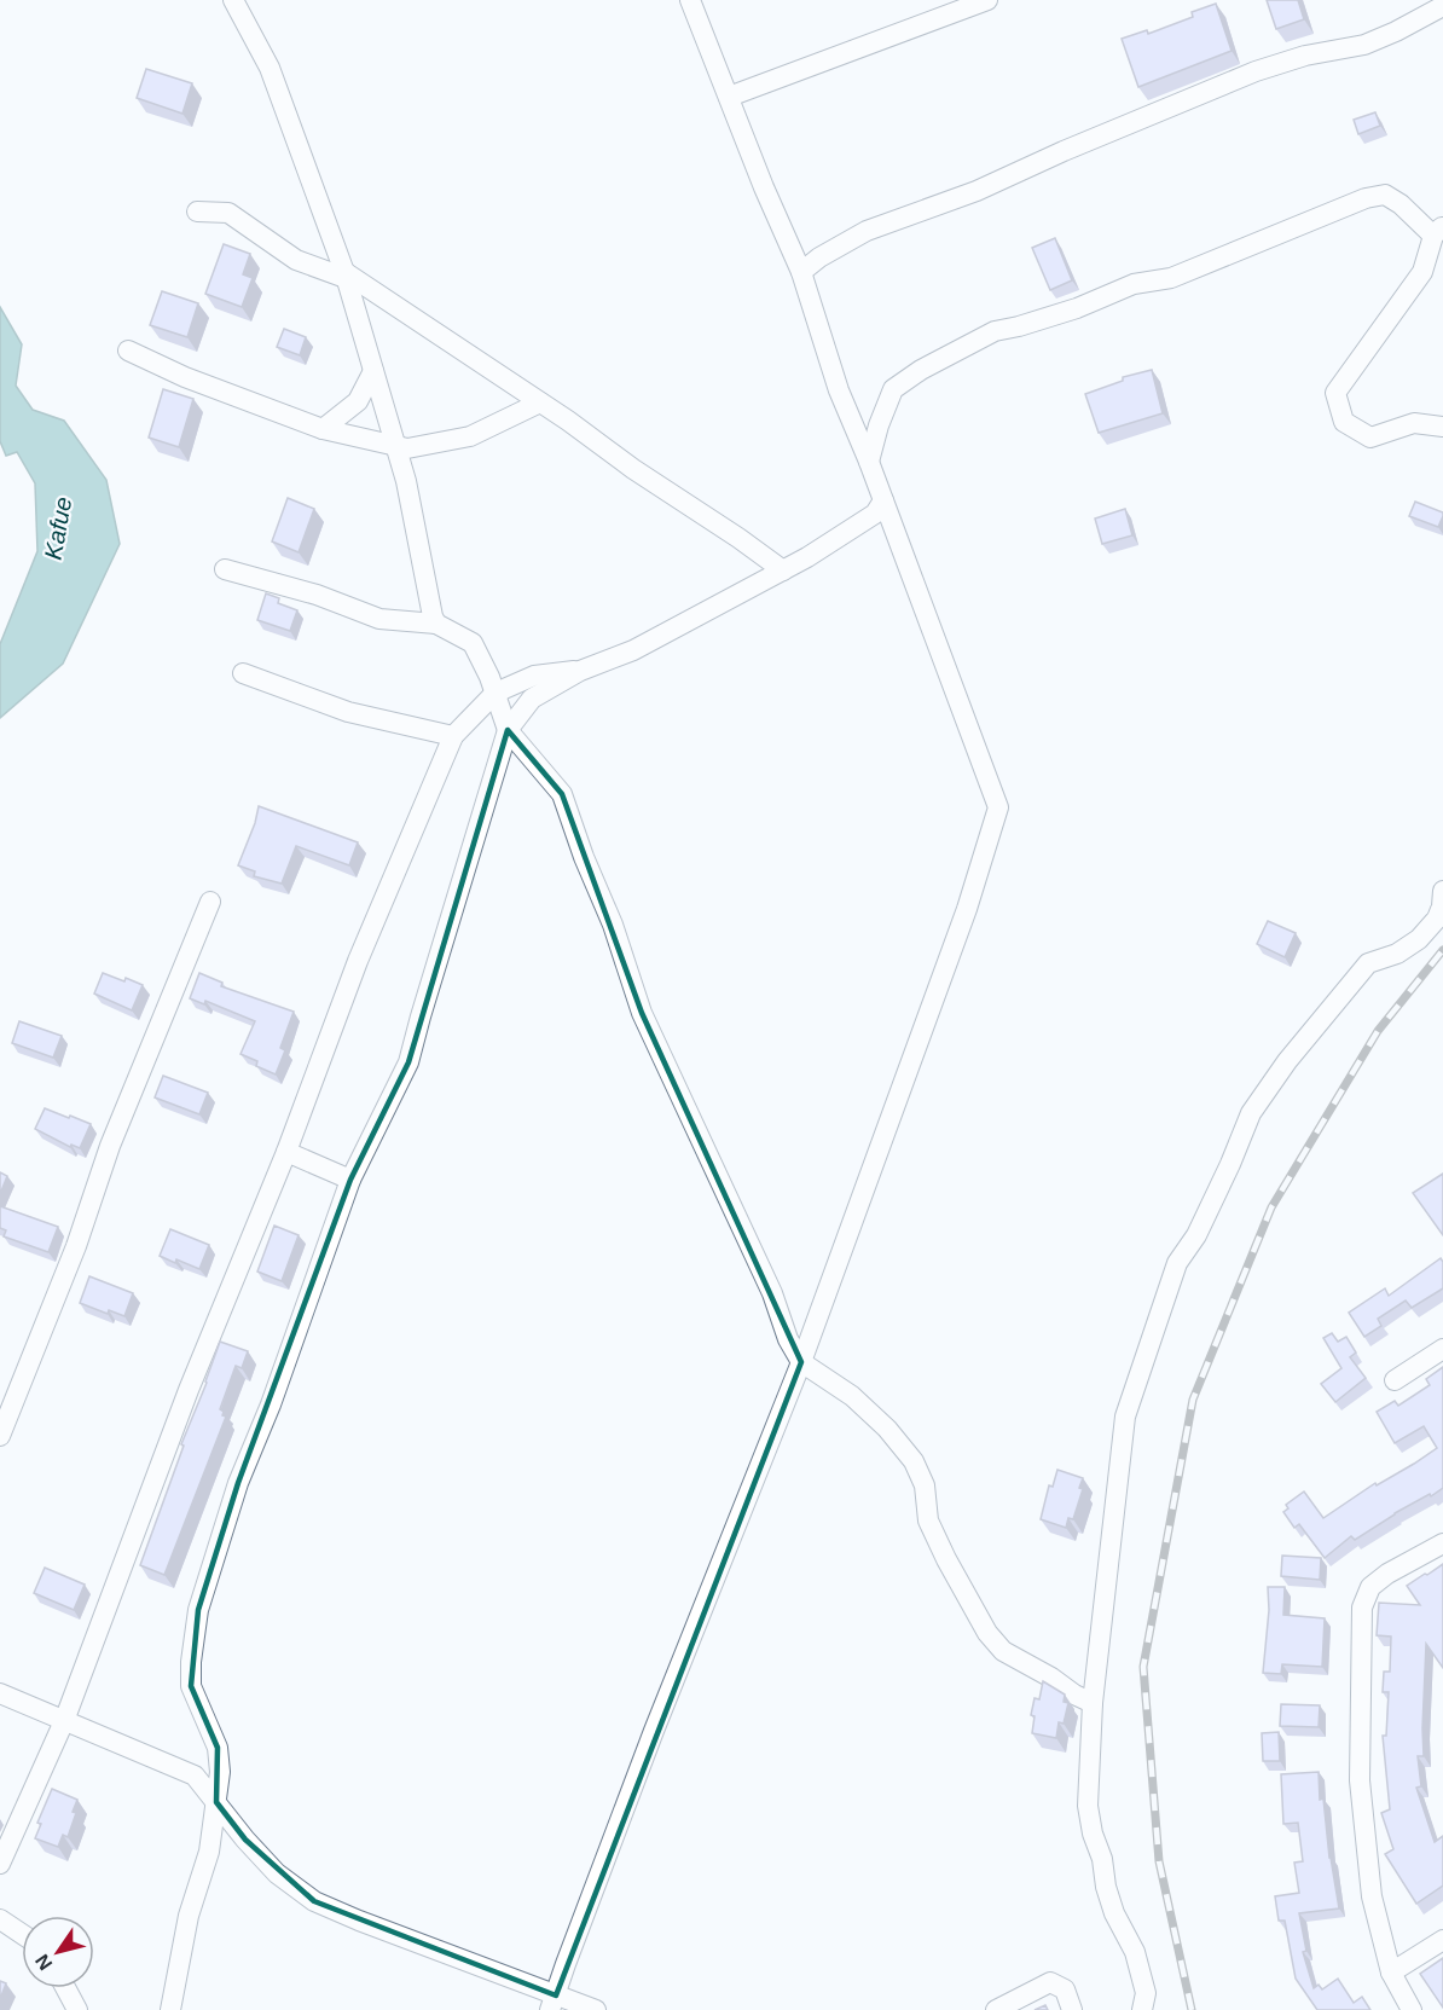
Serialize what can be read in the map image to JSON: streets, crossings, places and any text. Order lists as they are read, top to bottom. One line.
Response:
{"water":["Kafue"],"north":"bottom left"}
